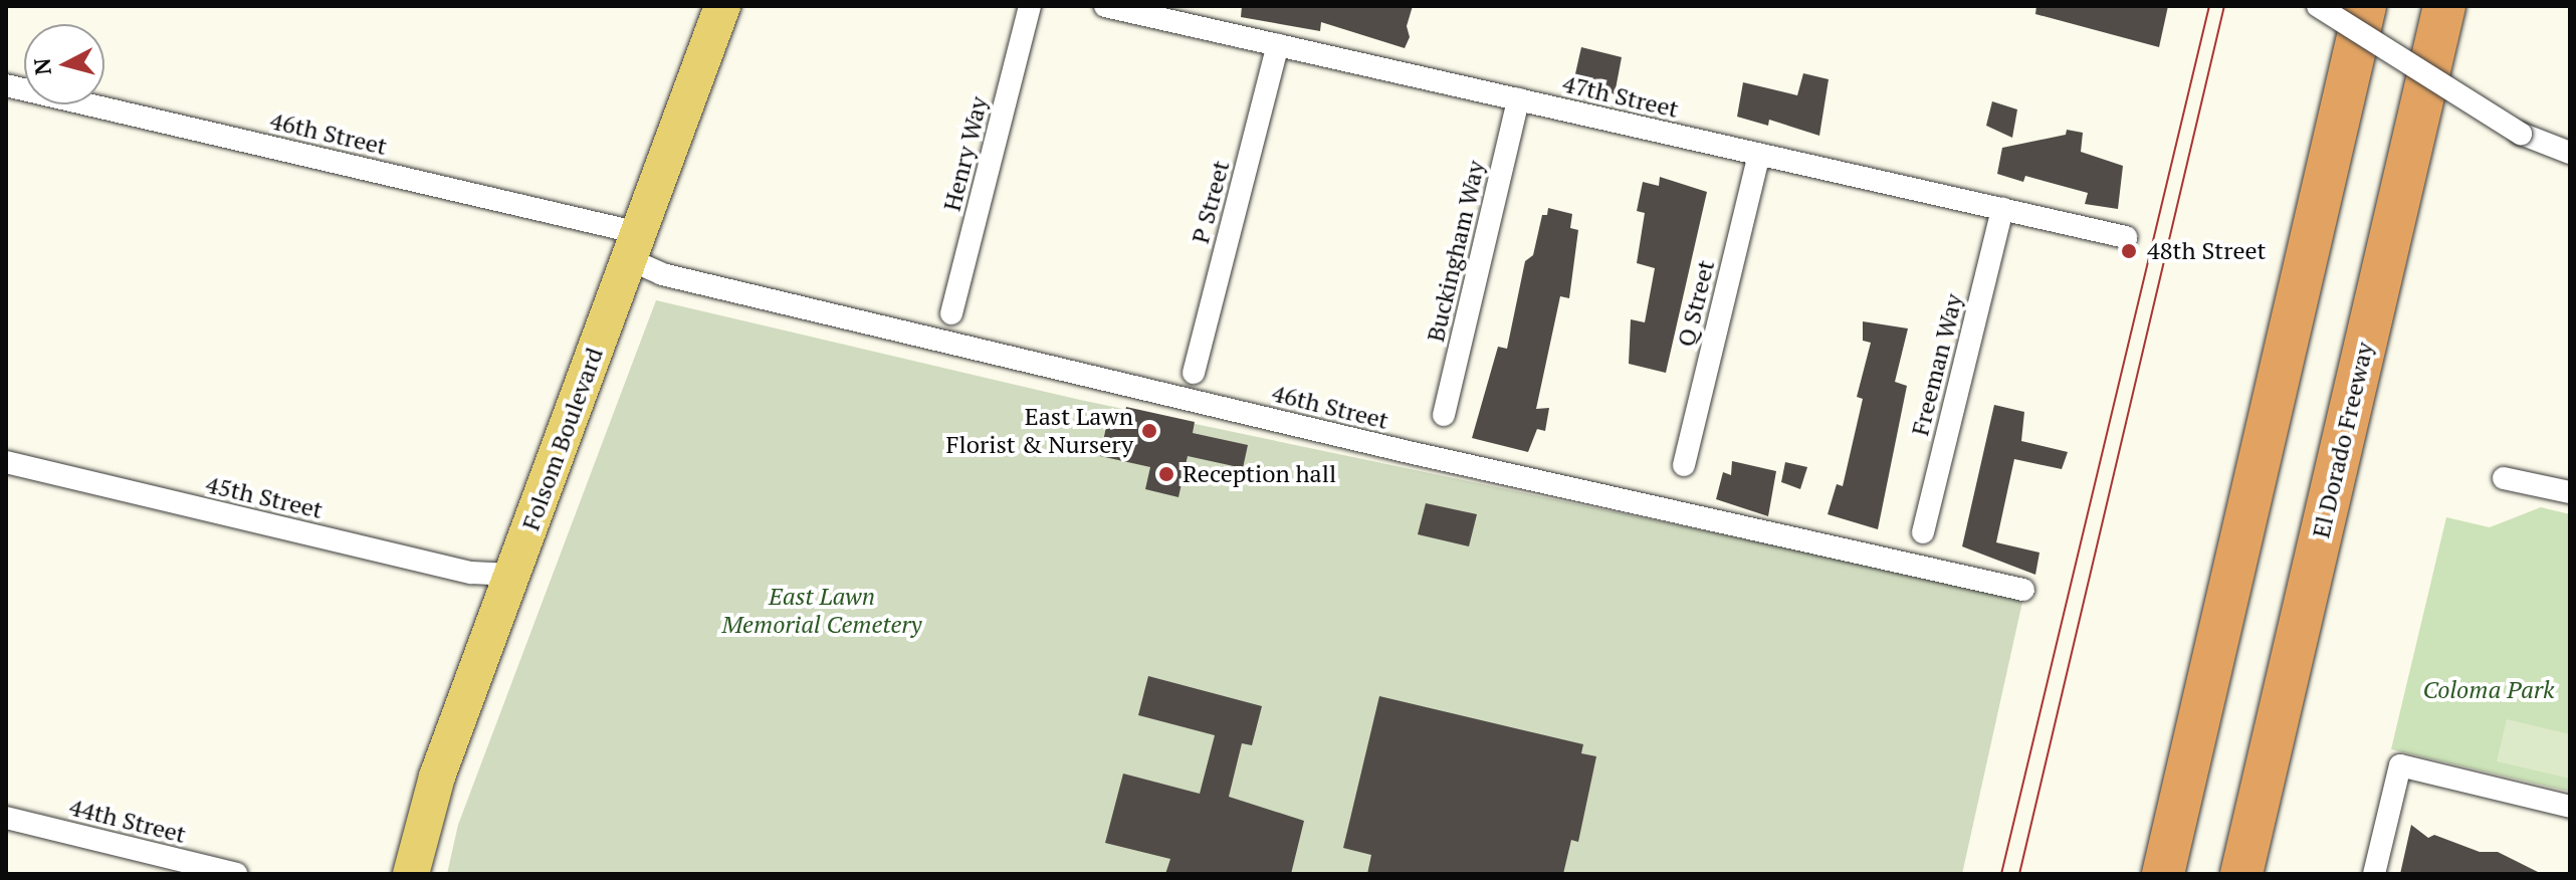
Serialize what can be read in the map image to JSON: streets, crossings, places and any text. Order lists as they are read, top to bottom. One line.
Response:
{"streets":{"highway":["El Dorado Freeway"],"main road":["Folsom Boulevard"],"street":["47th Street","46th Street","Henry Way","P Street","Buckingham Way","Q Street","Freeman Way","45th Street","44th Street"]},"crossings":[["47th Street","P Street"],["47th Street","Buckingham Way"],["47th Street","Q Street"],["47th Street","Freeman Way"],["46th Street","Folsom Boulevard"],["Folsom Boulevard","45th Street"]],"parks":["East Lawn Memorial Cemetery","Coloma Park"],"places":["48th Street","East Lawn Florist & Nursery","Reception hall"],"north":"left"}
